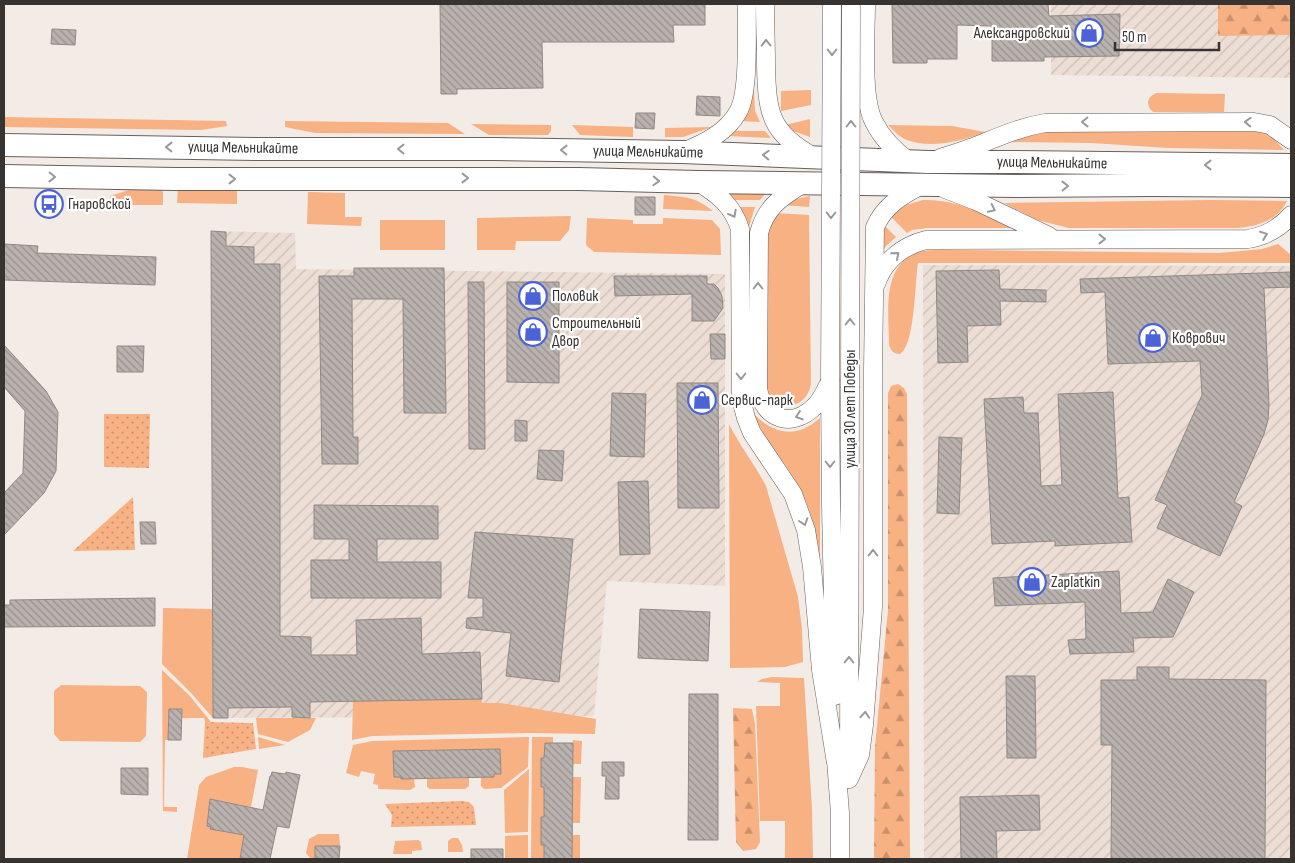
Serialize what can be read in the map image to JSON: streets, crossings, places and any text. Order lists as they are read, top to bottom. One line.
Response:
{"streets":{"main road":["улица Мельникайте"],"street":["улица 30 лет Победы"]},"places":{"shop":["Александровский","Половик","Строительный Двор","Коврович","Сервис-парк","Zaplatkin"],"bus stop":["Гнаровской"]},"scale_bar":"50 m"}
